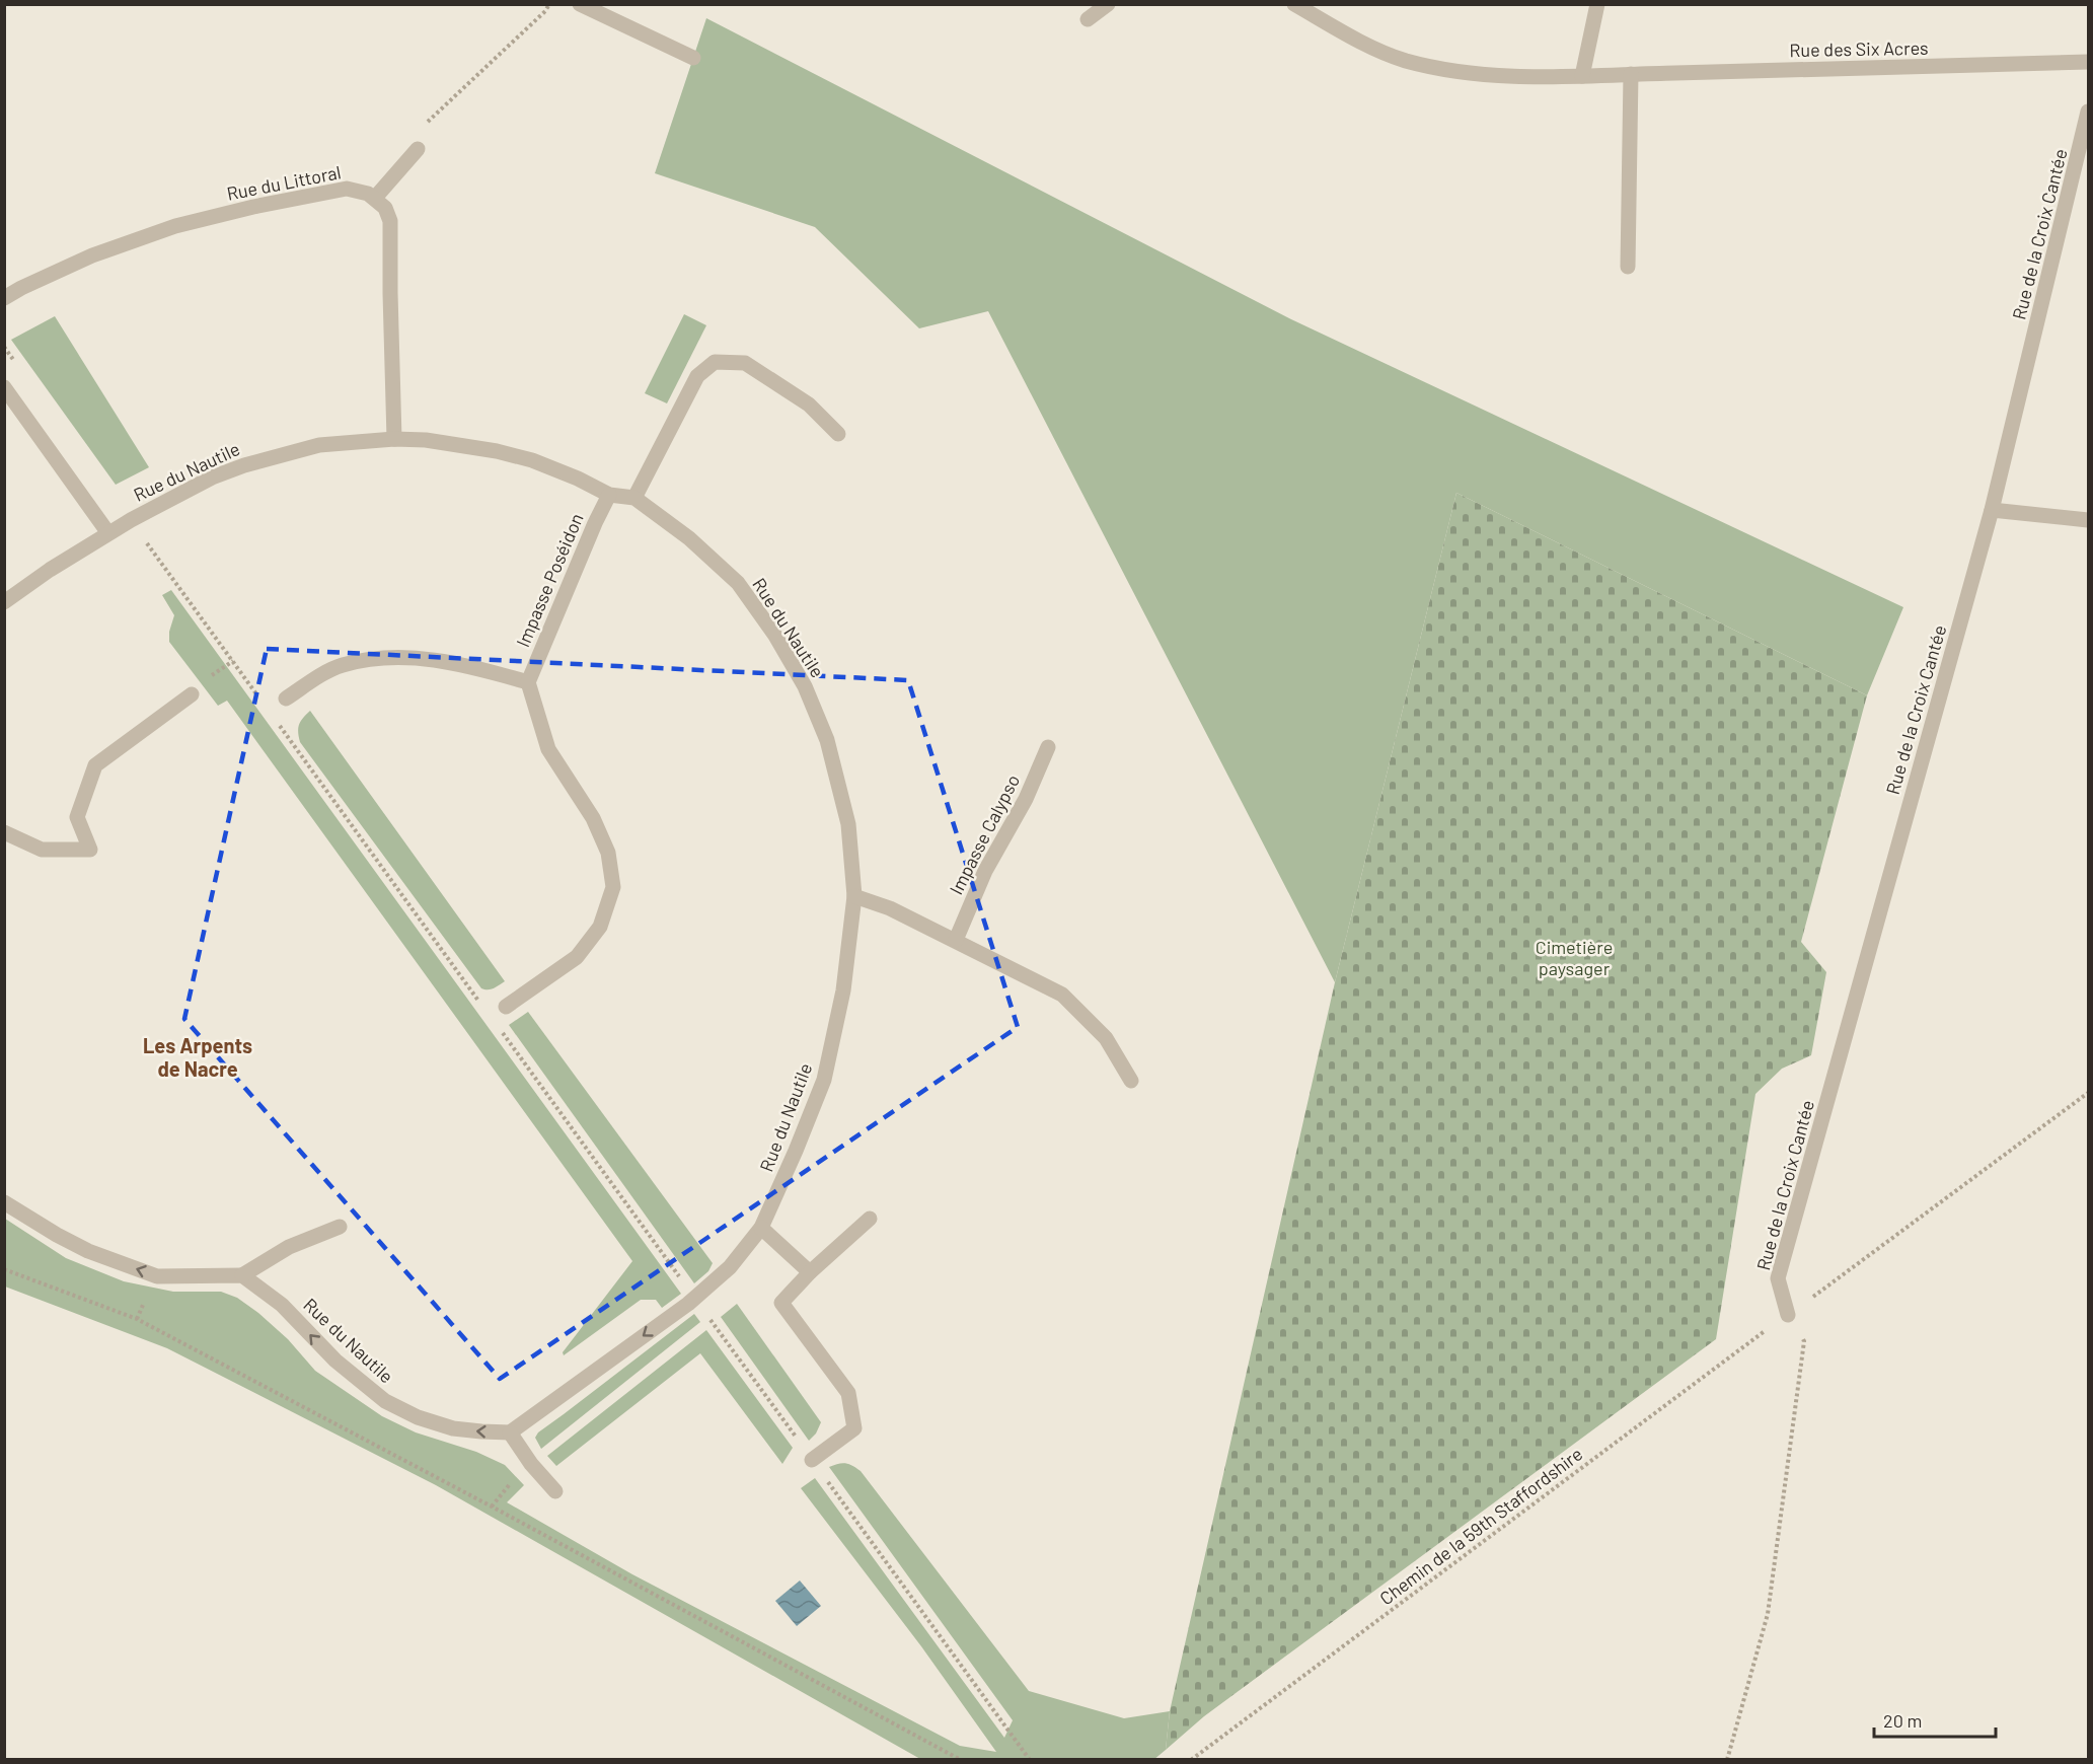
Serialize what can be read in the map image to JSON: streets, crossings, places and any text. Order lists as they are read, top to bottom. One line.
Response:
{"streets":{"street":["Rue des Six Acres","Rue du Littoral","Rue de la Croix Cantée","Rue du Nautile","Impasse Poséidon","Impasse Calypso"],"path":["Chemin de la 59th Staffordshire"]},"crossings":[["Rue de la Croix Cantée","Chemin de la 59th Staffordshire"],["Rue du Nautile","Impasse Poséidon"]],"districts":["Les Arpents de Nacre"],"parks":["Cimetière paysager"],"scale_bar":"20 m"}
